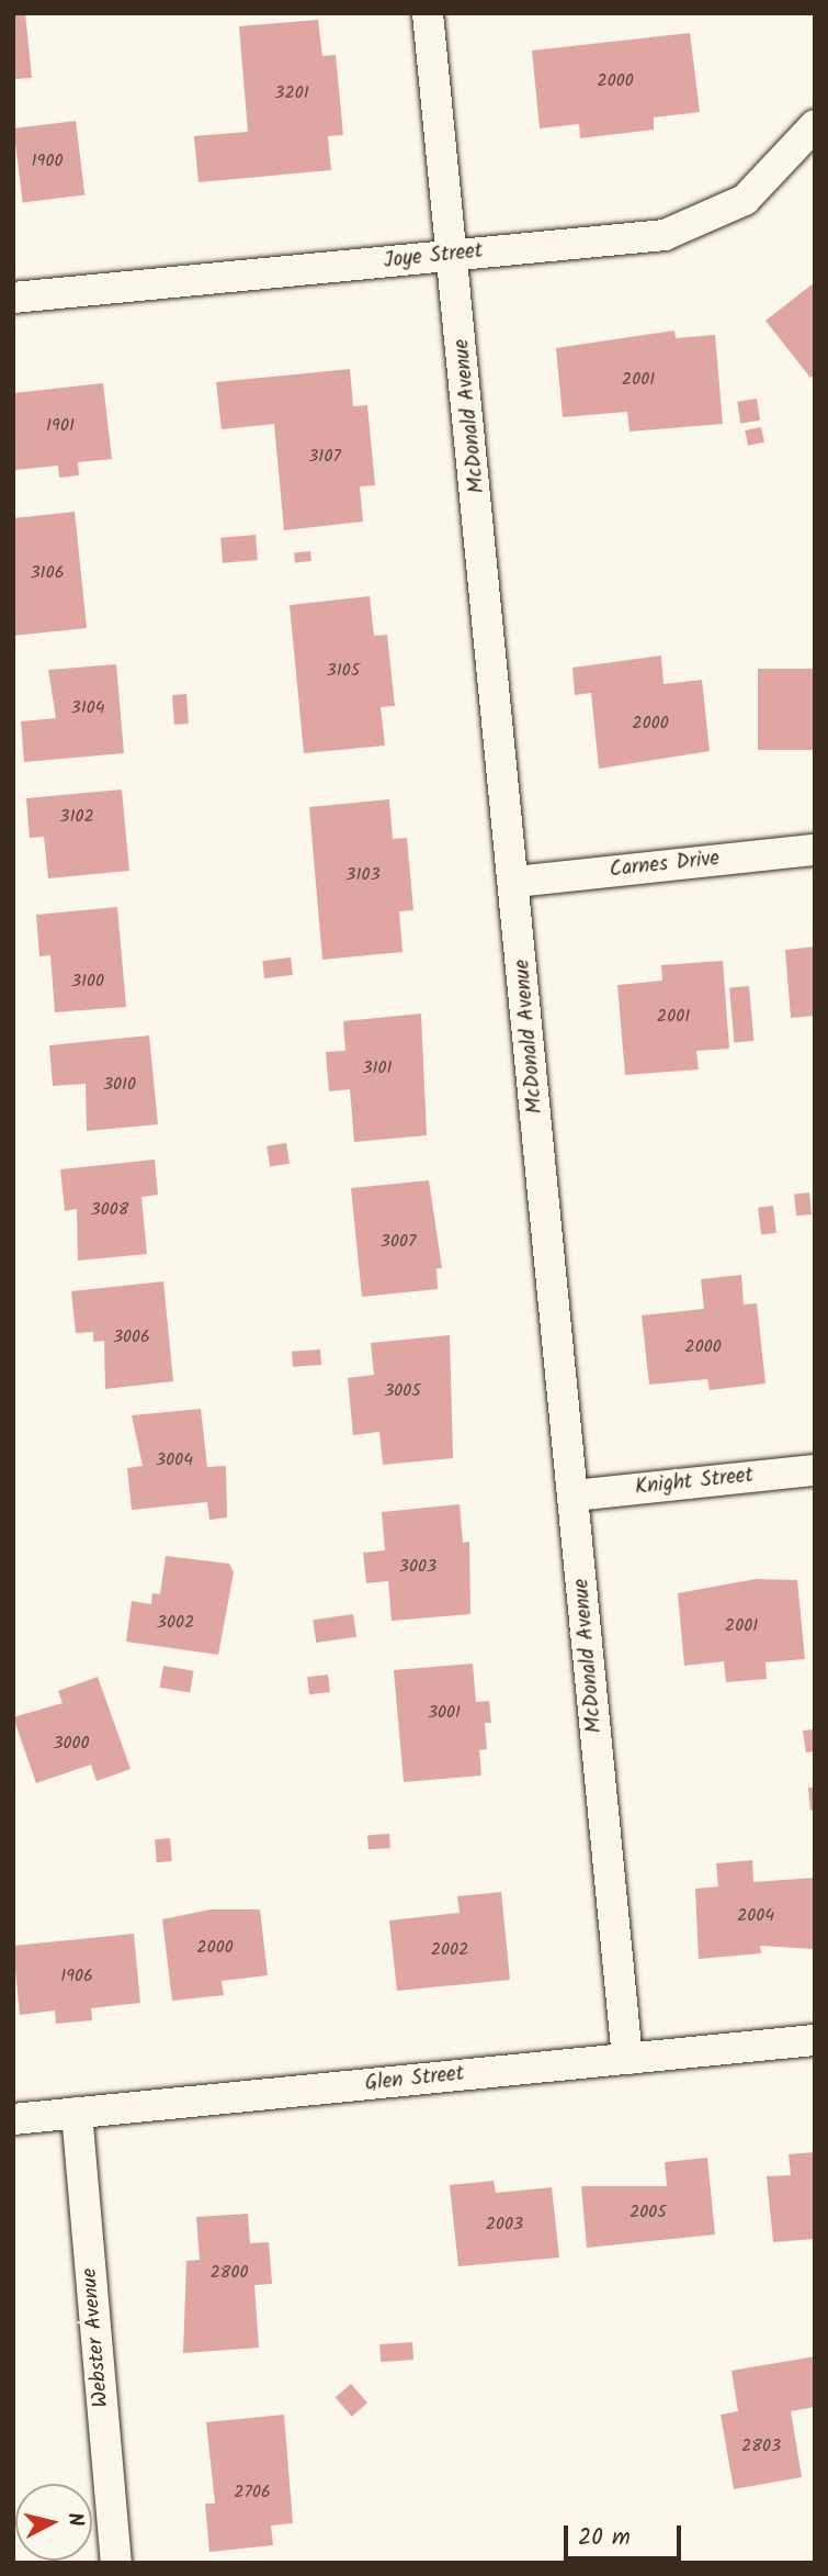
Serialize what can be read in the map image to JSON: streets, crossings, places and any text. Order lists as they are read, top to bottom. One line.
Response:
{"streets":{"street":["Joye Street","McDonald Avenue","Carnes Drive","Knight Street","Glen Street","Webster Avenue"]},"crossings":[["Joye Street","McDonald Avenue"],["McDonald Avenue","Carnes Drive"],["McDonald Avenue","Knight Street"],["McDonald Avenue","Glen Street"],["Glen Street","Webster Avenue"]],"house_numbers":["2000","3201","1900","2001","1901","3107","3106","3105","3104","2000","3102","3103","3100","2001","3101","3010","3008","3007","3006","2000","3005","3004","3003","3002","2001","3001","3000","2004","2000","2002","1906","2005","2003","2800","2803","2706"],"scale_bar":"20 m","north":"right"}
